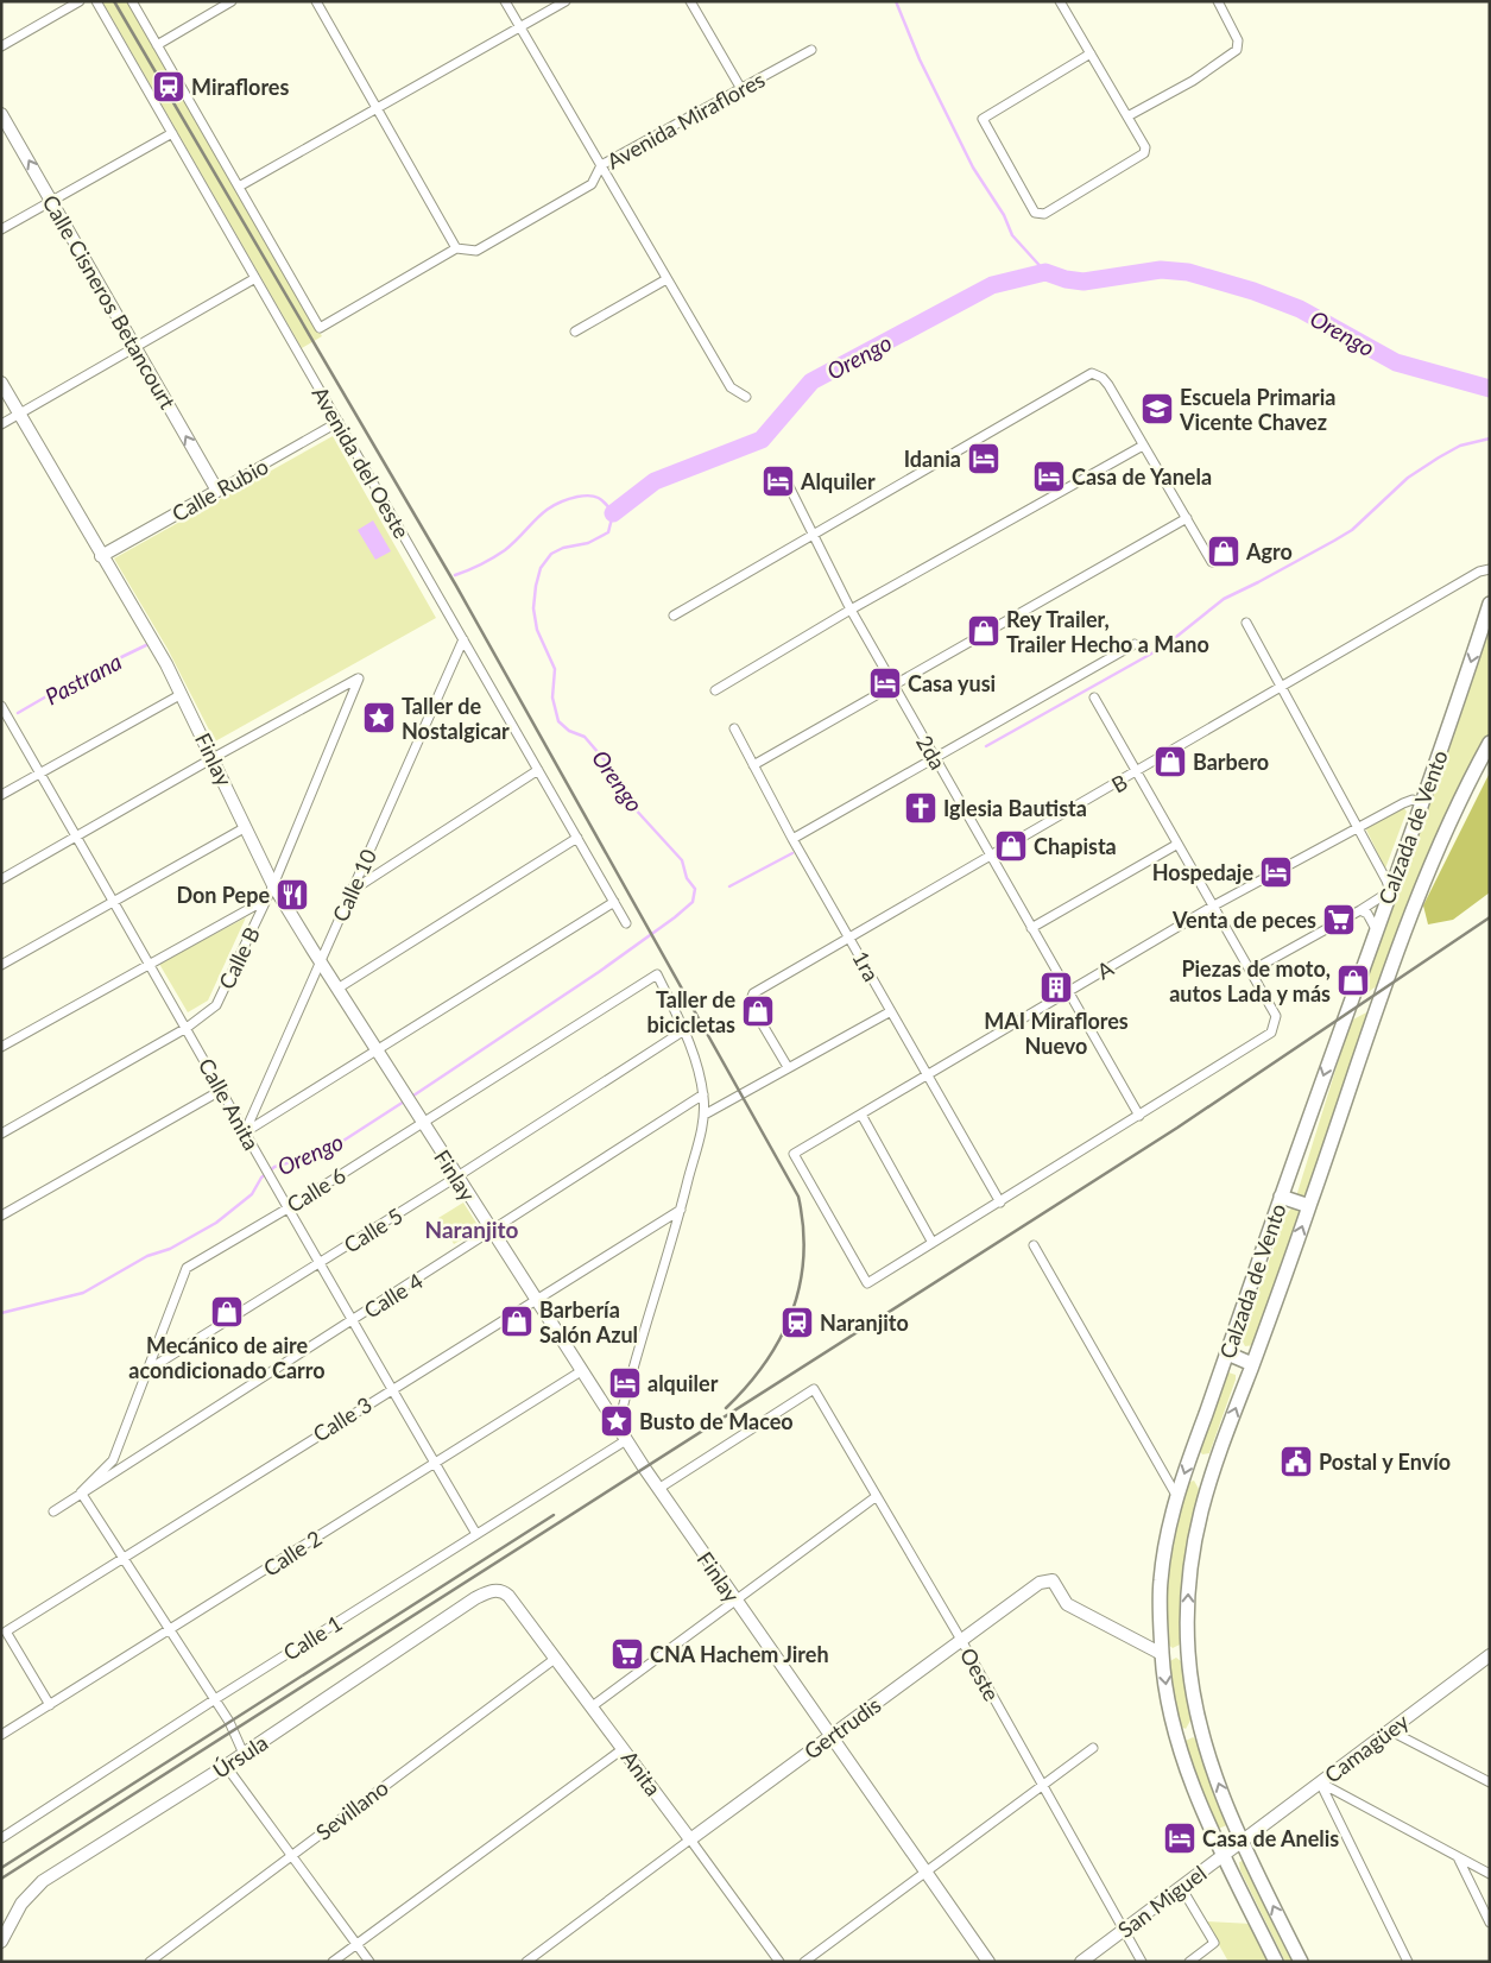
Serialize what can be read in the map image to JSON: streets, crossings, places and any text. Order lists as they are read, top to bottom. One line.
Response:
{"streets":{"main road":["Calzada de Vento"],"street":["Avenida Miraflores","Calle Cisneros Betancourt","Avenida del Oeste","Calle Rubio","2da","Finlay","B","Calle 10","Calle B","1ra","A","Calle Anita","Calle 6","Calle 5","Calle 4","Calle 3","Calle 2","Calle 1","Oeste","Gertrudis","Camagüey","Úrsula","Anita","Sevillano","San Miguel"]},"crossings":[["Calle Cisneros Betancourt","Calle Rubio"],["Avenida del Oeste","Calle Rubio"],["Avenida del Oeste","Calle 10"],["Calle Rubio","Finlay"],["2da","B"],["2da","A"],["Finlay","Calle 10"],["Finlay","Calle B"],["Finlay","Calle 6"],["Finlay","Calle 5"],["Finlay","Calle 4"],["Finlay","Calle 3"],["Finlay","Calle 2"],["Finlay","Calle 1"],["Finlay","Oeste"],["Finlay","Gertrudis"],["B","1ra"],["Calzada de Vento","A"],["Calzada de Vento","Gertrudis"],["Calzada de Vento","Camagüey"],["Calzada de Vento","San Miguel"],["Calle 10","Calle Anita"],["Calle B","Calle Anita"],["1ra","A"],["Calle Anita","Calle 6"],["Calle Anita","Calle 5"],["Calle Anita","Calle 4"],["Calle Anita","Calle 3"],["Calle Anita","Calle 2"],["Calle Anita","Calle 1"],["Calle 6","Calle 5"],["Calle 6","Calle 4"],["Calle 3","Calle 2"],["Oeste","Gertrudis"],["Oeste","San Miguel"],["Gertrudis","Anita"],["Camagüey","San Miguel"],["Úrsula","Anita"],["Anita","Sevillano"]],"one_way":["Calle Cisneros Betancourt"],"districts":["Naranjito"],"water":["Orengo","Pastrana"],"places":{"station":["Miraflores","Naranjito"],"school or university":["Escuela Primaria Vicente Chavez"],"hotel":["Idania","Casa de Yanela","Alquiler","Casa yusi","Hospedaje","alquiler","Casa de Anelis"],"shop":["Agro","Rey Trailer, Trailer Hecho a Mano","Barbero","Chapista","Piezas de moto, autos Lada y más","Taller de bicicletas","Mecánico de aire acondicionado Carro","Barbería Salón Azul"],"place":["Taller de Nostalgicar","Busto de Maceo"],"church":["Iglesia Bautista"],"restaurant":["Don Pepe"],"supermarket":["Venta de peces","CNA Hachem Jireh"],"building":["MAI Miraflores Nuevo"],"public building":["Postal y Envío"]}}
